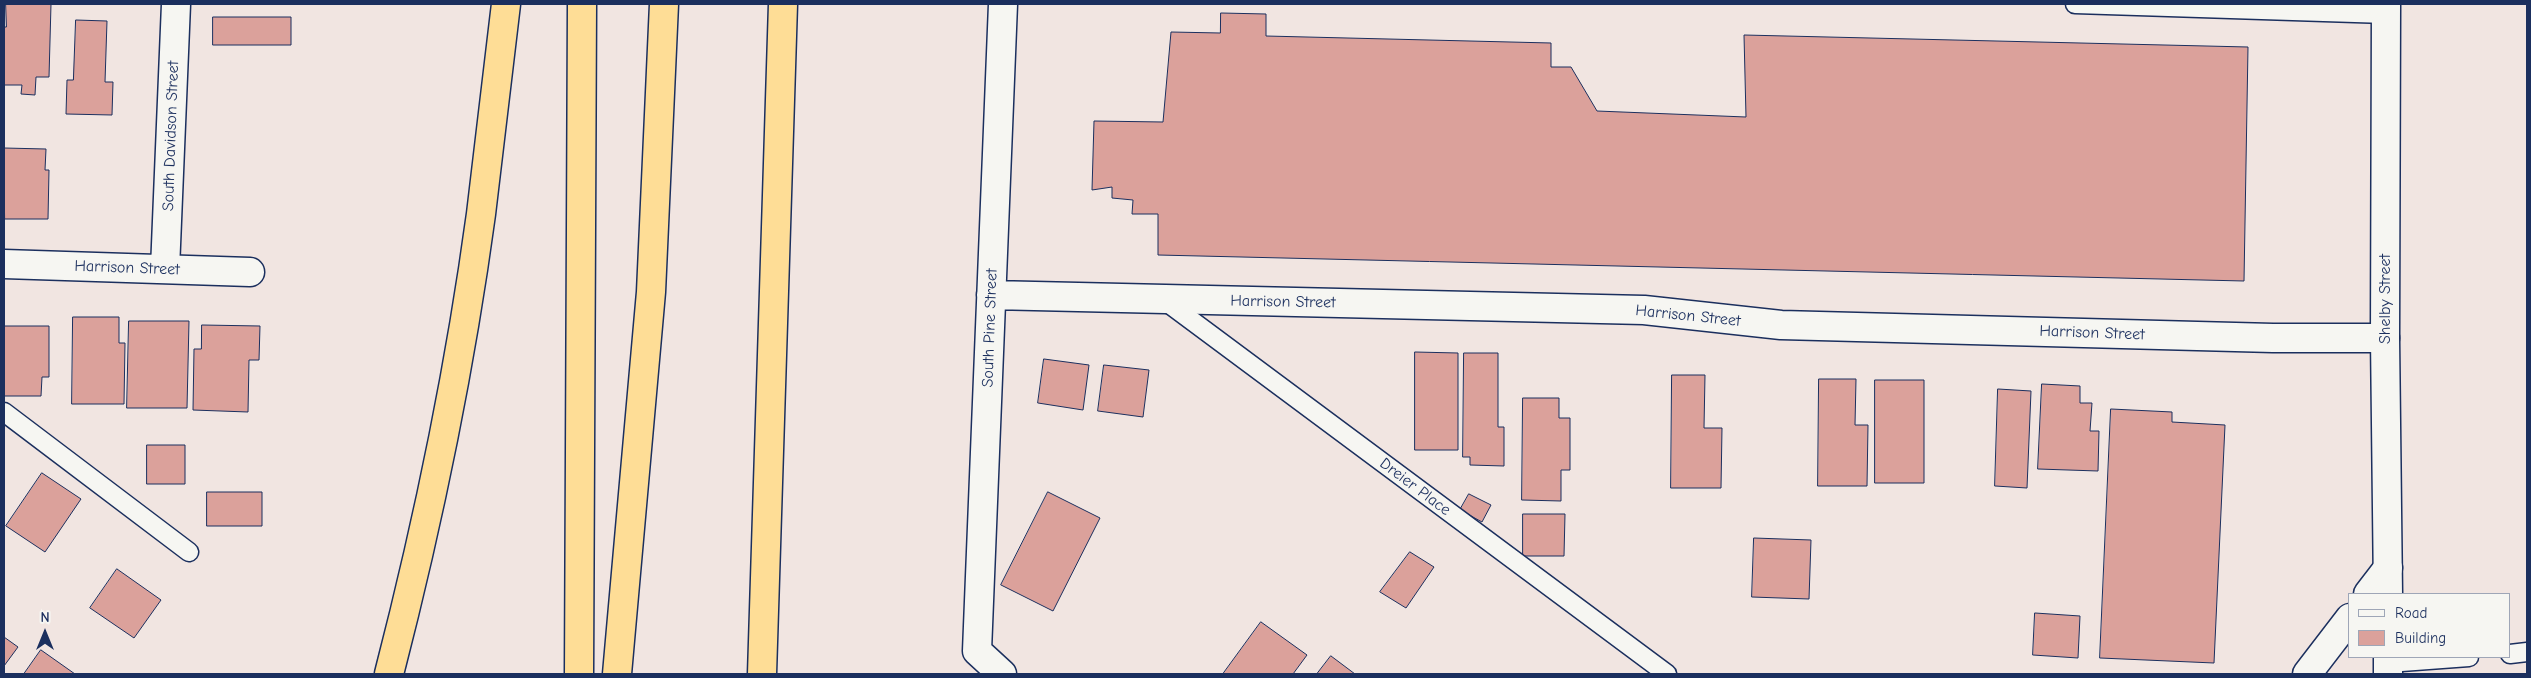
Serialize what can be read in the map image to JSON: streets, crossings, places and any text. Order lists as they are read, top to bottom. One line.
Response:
{"streets":{"street":["South Davidson Street","Harrison Street","Shelby Street","South Pine Street"],"lane":["Dreier Place"]},"crossings":[["South Davidson Street","Harrison Street"],["Harrison Street","Shelby Street"],["Harrison Street","South Pine Street"],["Harrison Street","Dreier Place"]],"legend":["Road","Building"],"north":"top"}
